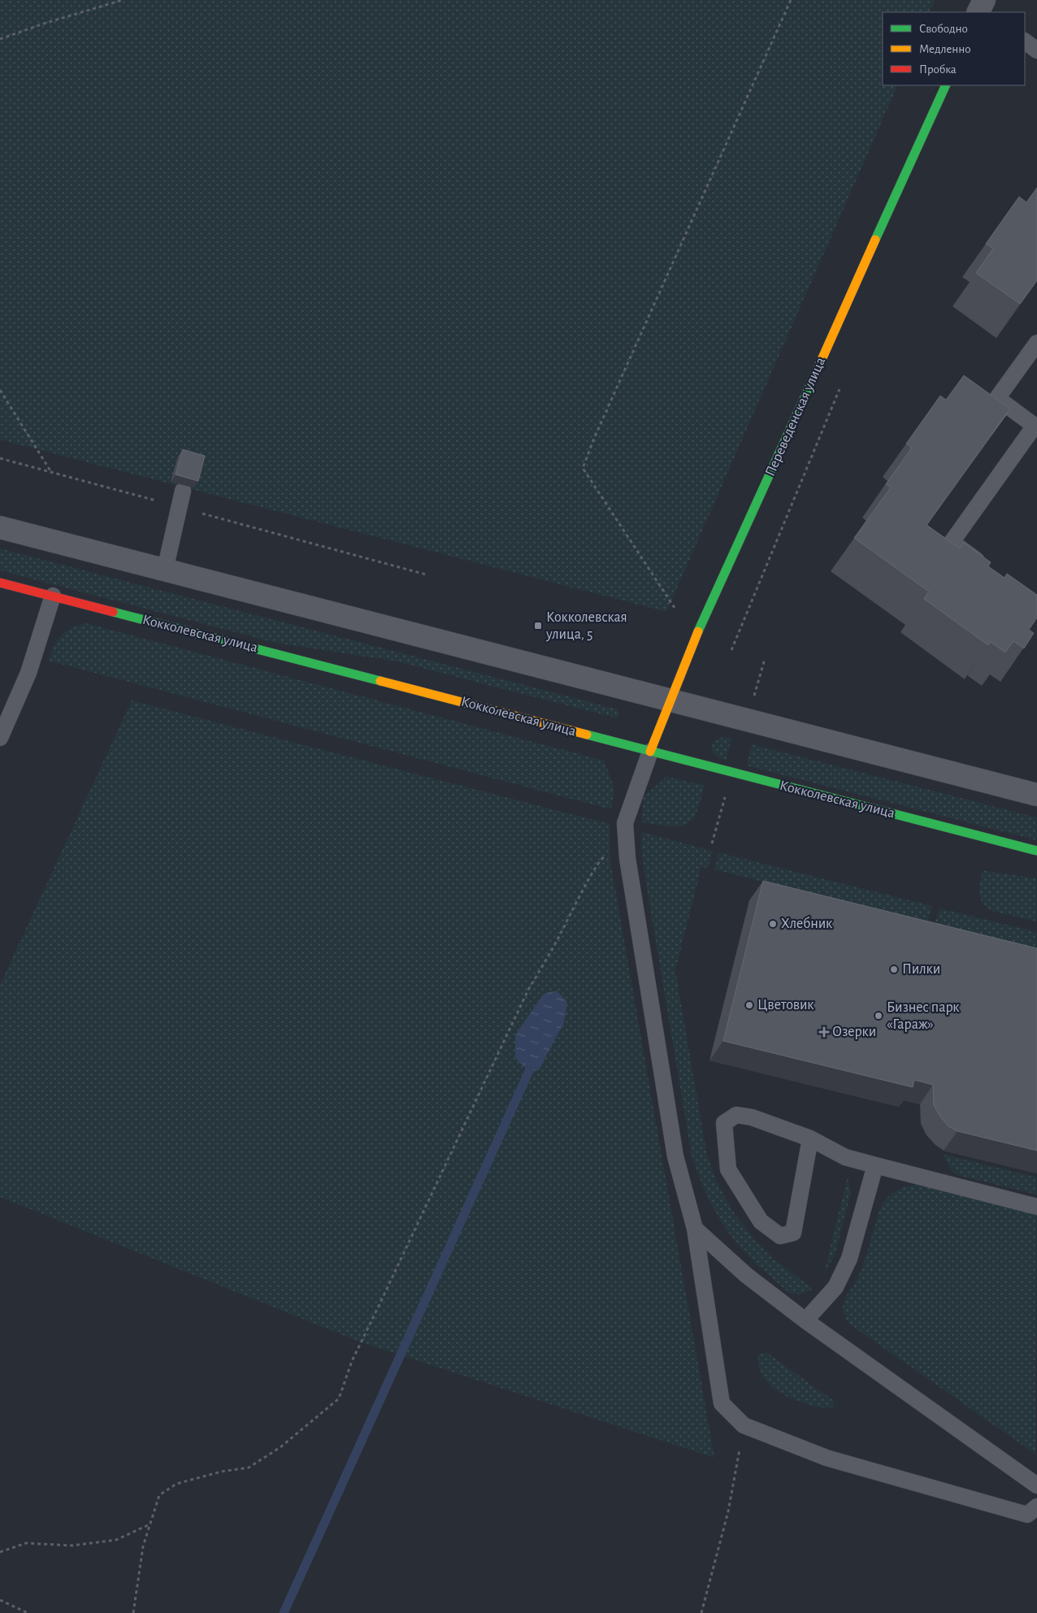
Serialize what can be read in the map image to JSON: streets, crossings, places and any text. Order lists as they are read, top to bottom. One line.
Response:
{"streets":{"street":["Переведенская улица","Кокколевская улица"]},"crossings":[["Переведенская улица","Кокколевская улица"]],"places":{"transit":["Кокколевская улица, 5"],"other":["Хлебник","Пилки","Цветовик","Бизнес парк «Гараж»"],"health":["Озерки"]},"legend":["Свободно","Медленно","Пробка"]}
